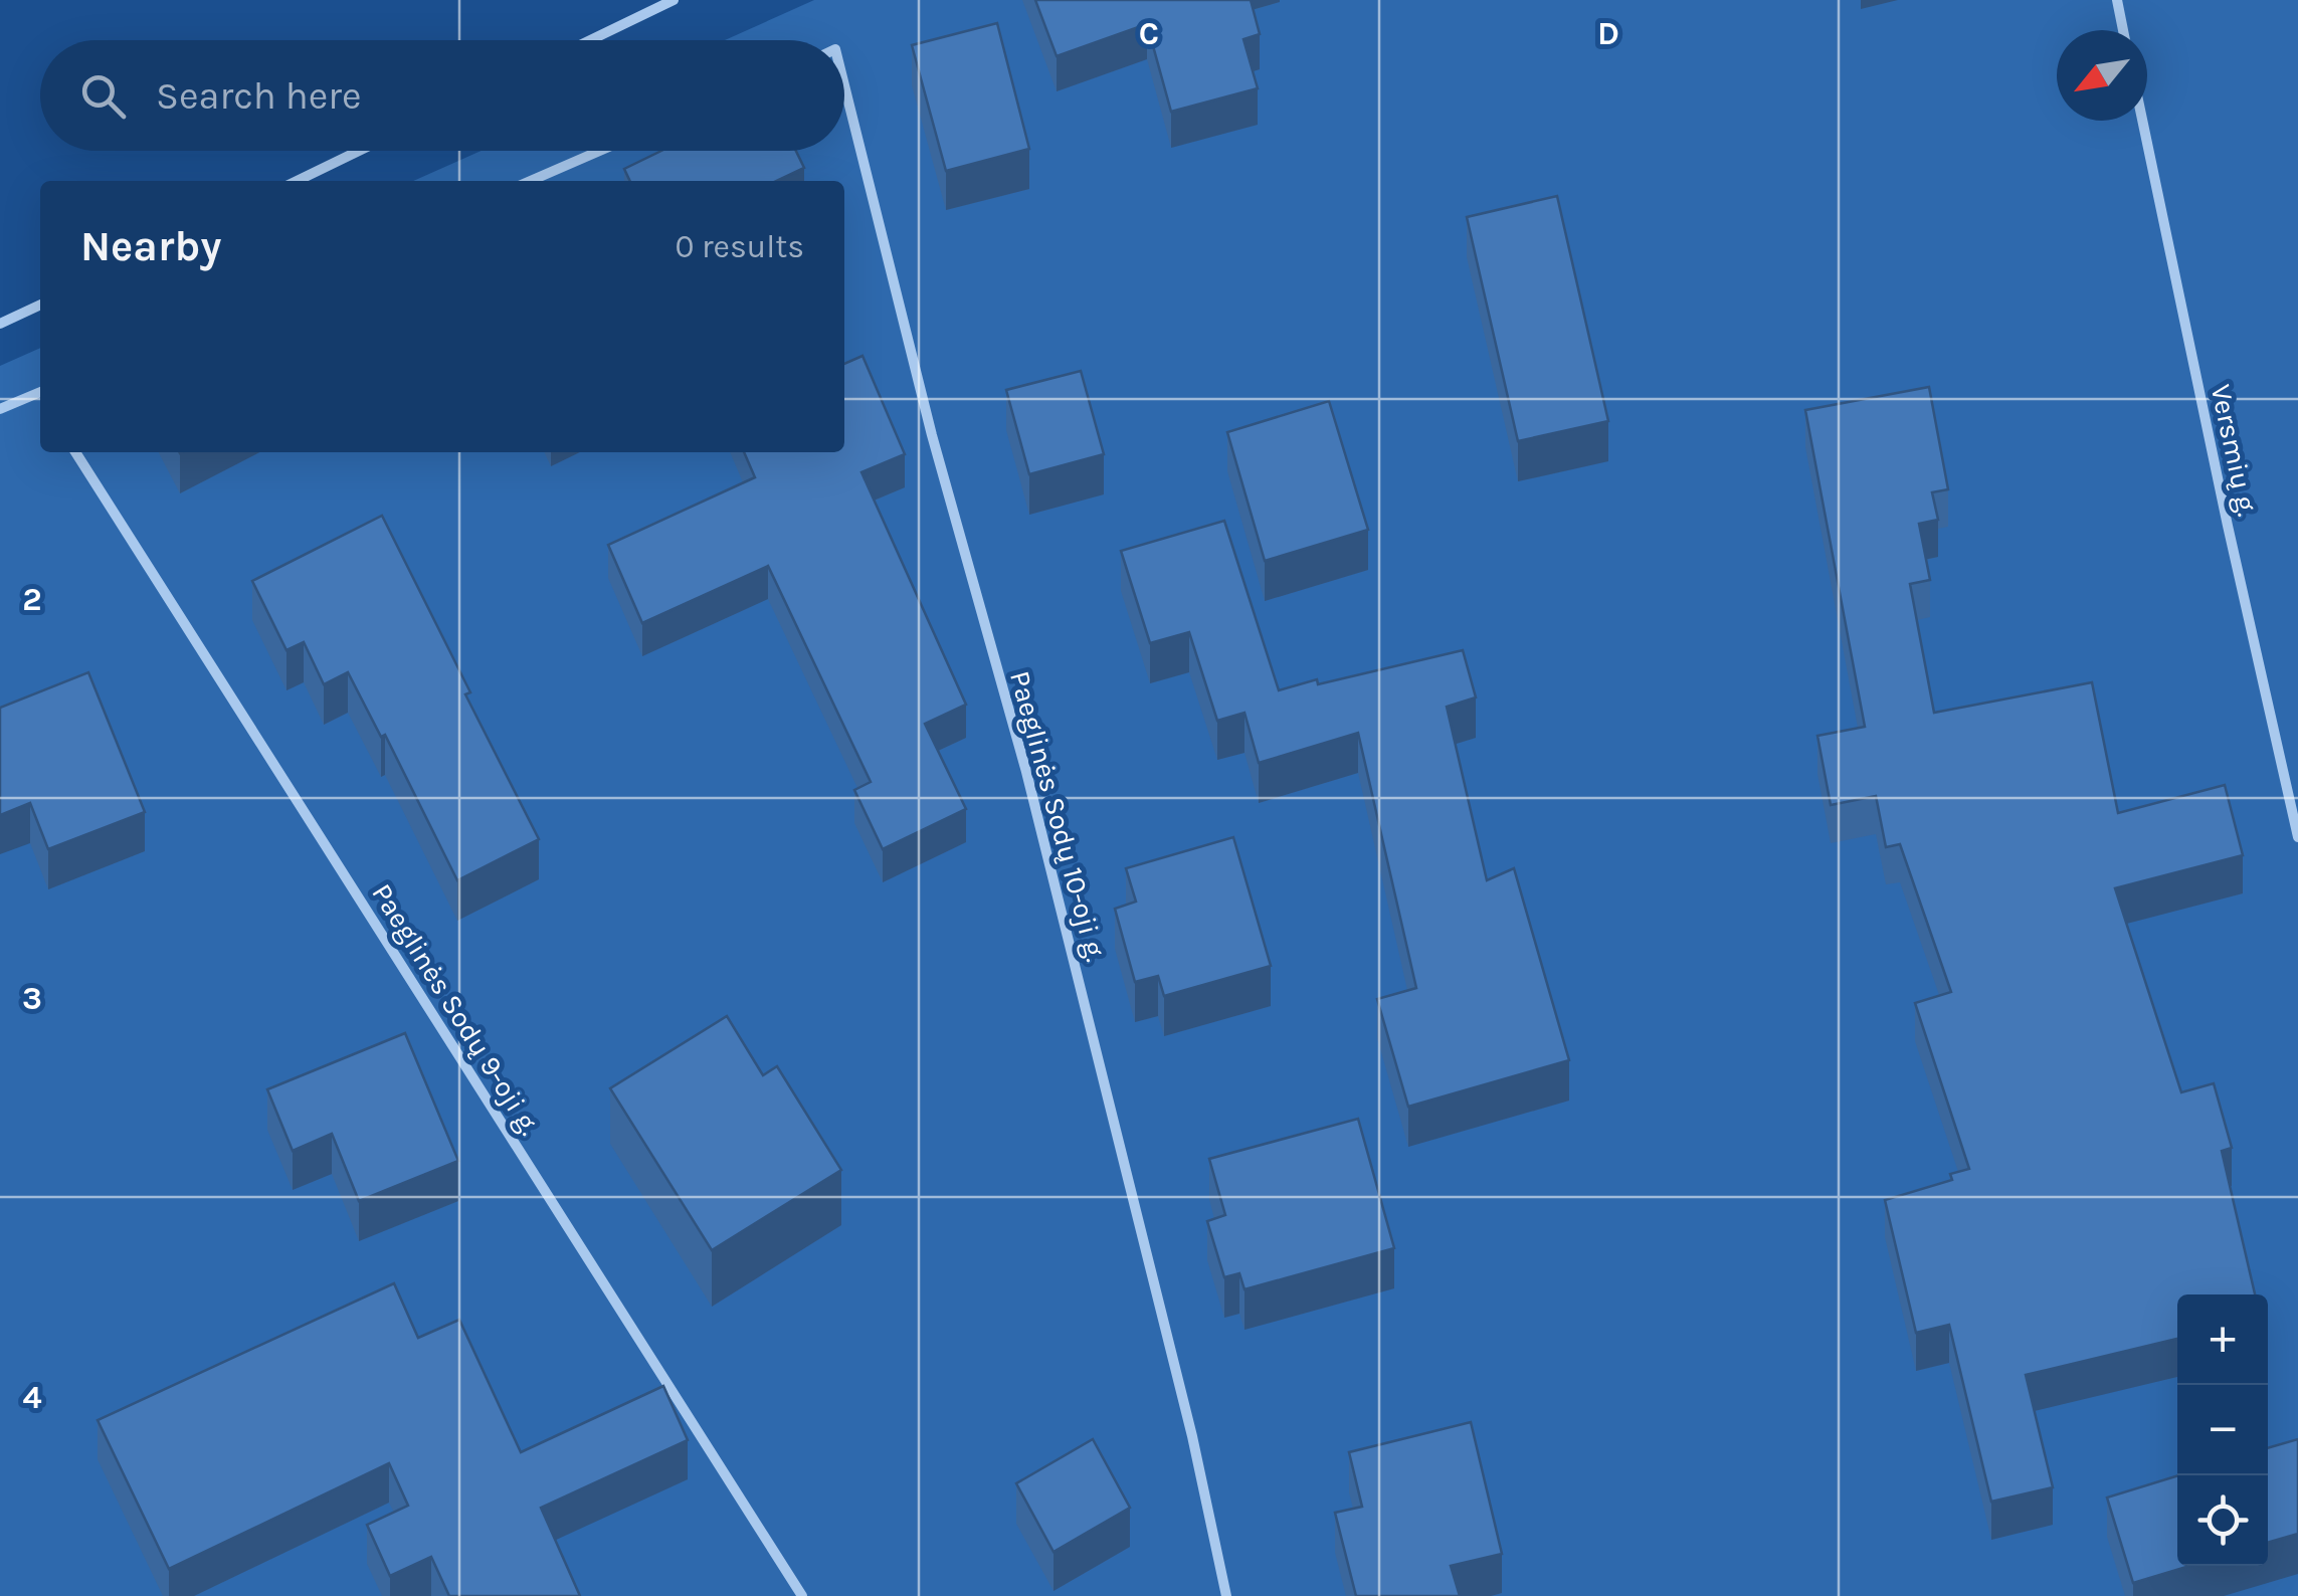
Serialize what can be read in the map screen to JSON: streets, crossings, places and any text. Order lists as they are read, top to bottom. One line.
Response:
{"streets":{"street":["Versmių g.","Paeglinės Sodų 10-oji g.","Paeglinės Sodų 9-oji g."]},"north":"bottom left","page":{"search":"Search here","heading":["Nearby","0 results"],"map_buttons":["+","−"]},"grid":{"columns":["C","D"],"rows":["2","3","4"]}}
